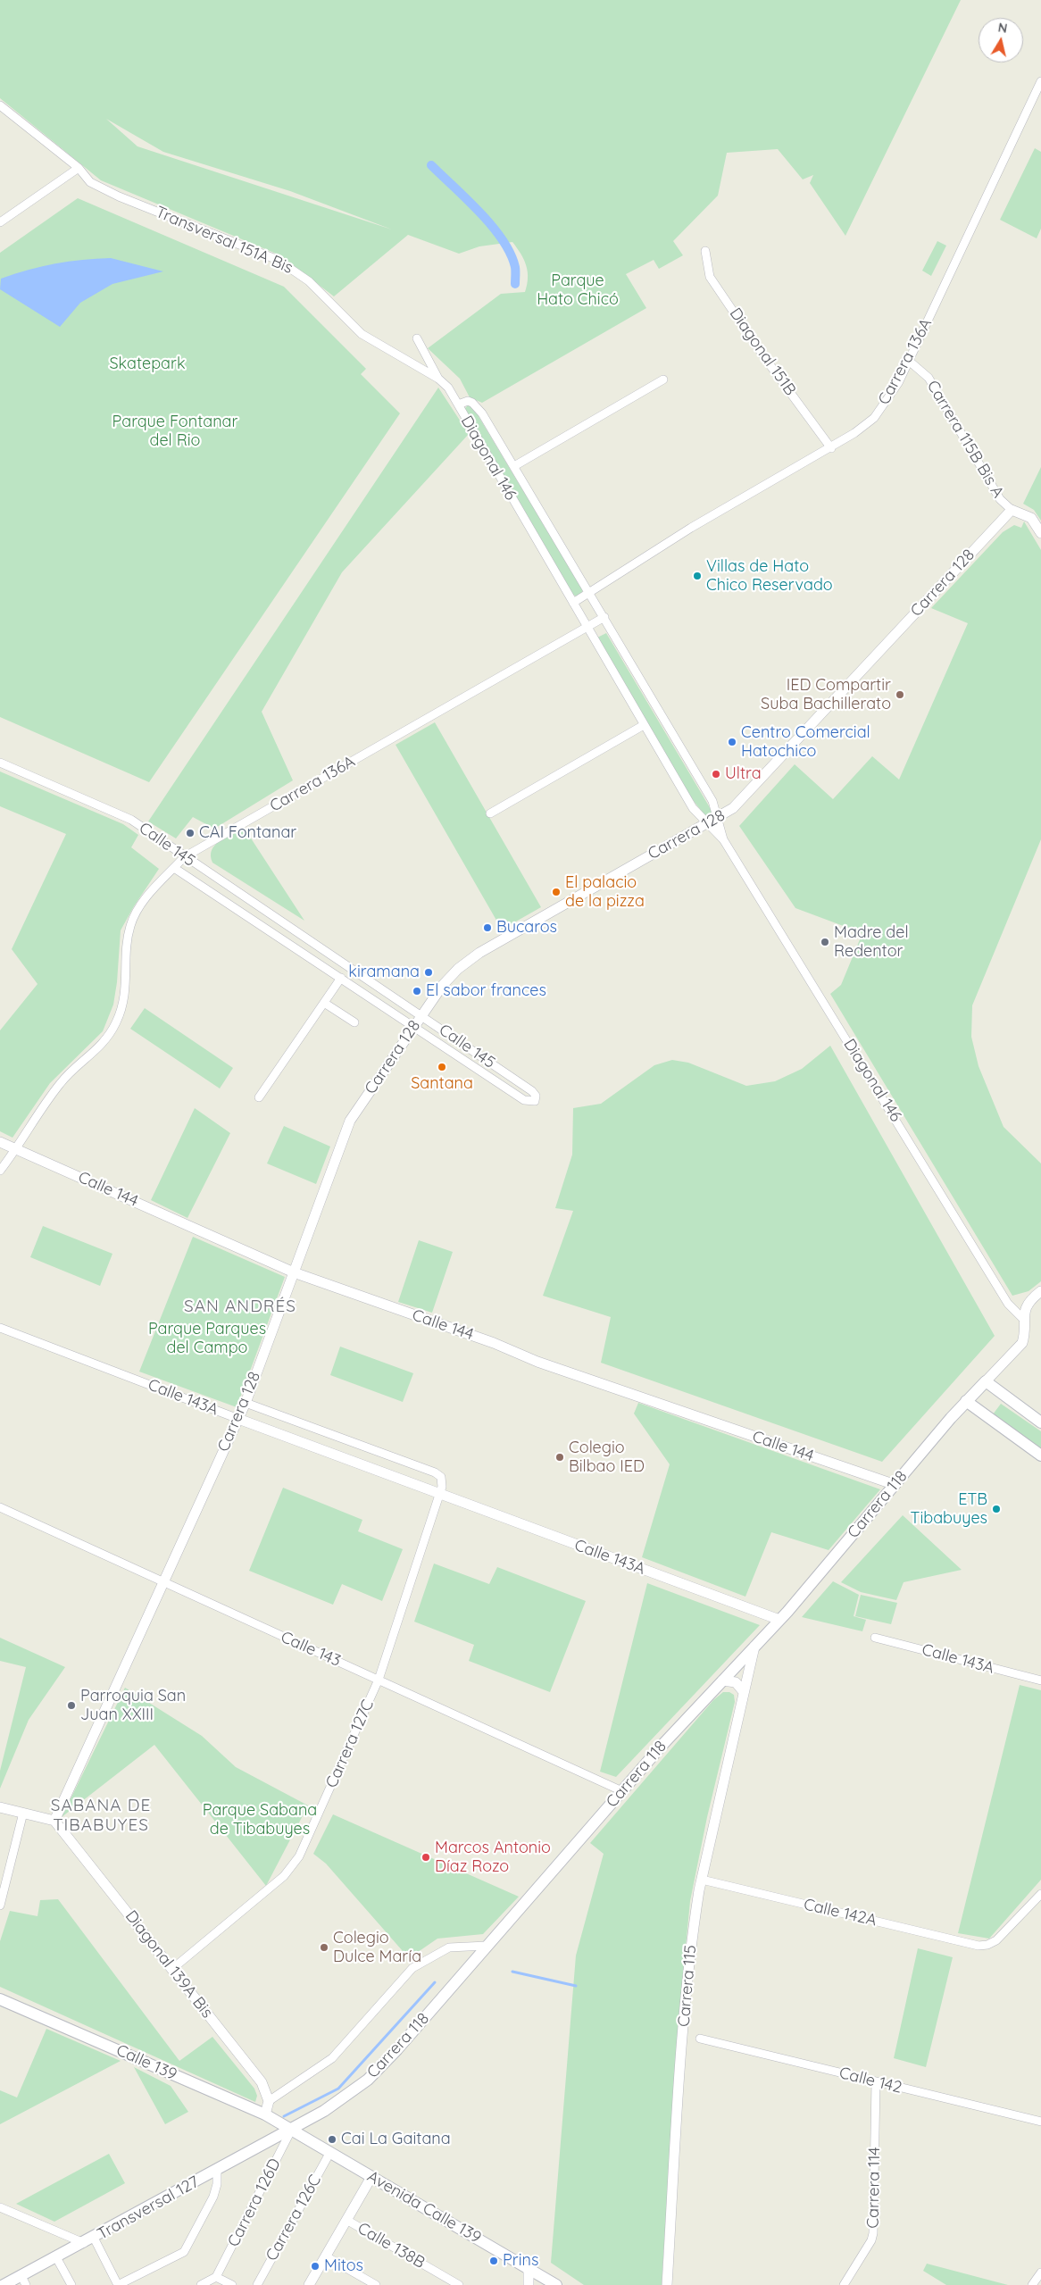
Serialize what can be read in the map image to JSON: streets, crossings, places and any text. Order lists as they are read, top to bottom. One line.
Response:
{"streets":{"main road":["Carrera 118","Calle 139","Avenida Calle 139","Transversal 127"],"street":["Transversal 151A Bis","Diagonal 151B","Carrera 136A","Carrera 115B Bis A","Diagonal 146","Carrera 128","Calle 145","Calle 144","Calle 143A","Calle 143","Carrera 127C","Calle 142A","Diagonal 139A Bis","Carrera 115","Calle 142","Carrera 114","Carrera 126D","Carrera 126C","Calle 138B"]},"crossings":[["Transversal 151A Bis","Diagonal 146"],["Diagonal 151B","Carrera 136A"],["Carrera 136A","Carrera 115B Bis A"],["Carrera 136A","Diagonal 146"],["Carrera 136A","Calle 145"],["Carrera 136A","Calle 144"],["Carrera 115B Bis A","Carrera 128"],["Diagonal 146","Carrera 128"],["Carrera 128","Calle 145"],["Carrera 128","Calle 144"],["Carrera 128","Calle 143A"],["Carrera 128","Calle 143"],["Carrera 128","Diagonal 139A Bis"],["Calle 144","Carrera 118"],["Calle 143A","Carrera 118"],["Calle 143A","Carrera 127C"],["Carrera 118","Calle 143"],["Carrera 118","Carrera 115"],["Carrera 118","Calle 139"],["Carrera 118","Carrera 126D"],["Carrera 118","Avenida Calle 139"],["Carrera 118","Transversal 127"],["Calle 143","Carrera 127C"],["Carrera 127C","Diagonal 139A Bis"],["Calle 142A","Carrera 115"],["Calle 139","Carrera 126D"],["Calle 139","Avenida Calle 139"],["Calle 139","Transversal 127"],["Calle 142","Carrera 114"],["Carrera 126D","Avenida Calle 139"],["Carrera 126D","Transversal 127"],["Avenida Calle 139","Transversal 127"],["Avenida Calle 139","Carrera 126C"]],"districts":["SAN ANDRÉS","SABANA DE TIBABUYES"],"parks":["Parque Hato Chicó","Skatepark","Parque Fontanar del Rio","Parque Parques del Campo","Parque Sabana de Tibabuyes"],"places":["Villas de Hato Chico Reservado","IED Compartir Suba Bachillerato","Centro Comercial Hatochico","Ultra","CAI Fontanar","El palacio de la pizza","Bucaros","Madre del Redentor","kiramana","El sabor frances","Santana","Colegio Bilbao IED","ETB Tibabuyes","Parroquia San Juan XXIII","Marcos Antonio Díaz Rozo","Colegio Dulce María","Cai La Gaitana","Prins","Mitos"],"north":"top"}
